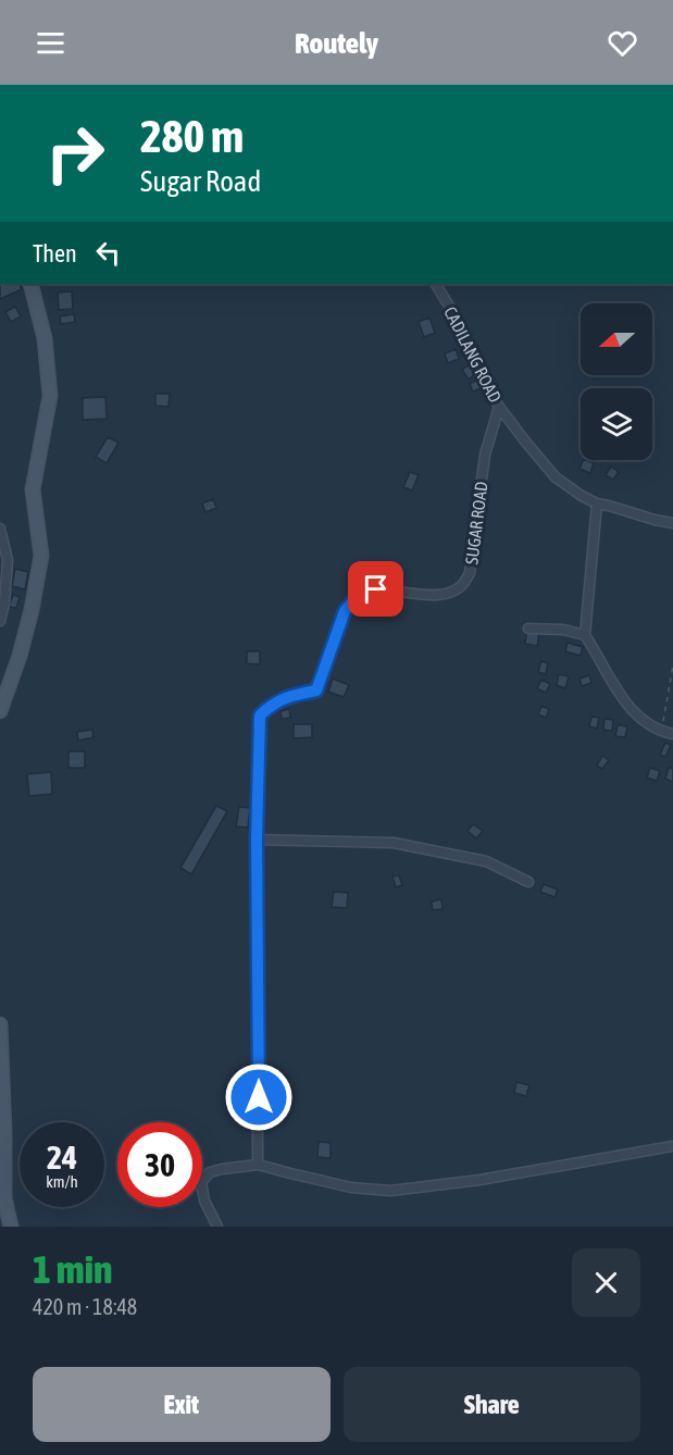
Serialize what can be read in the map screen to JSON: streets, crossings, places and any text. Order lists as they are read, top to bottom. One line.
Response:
{"streets":{"street":["CADILANG ROAD","SUGAR ROAD"]},"crossings":[["CADILANG ROAD","SUGAR ROAD"]],"north":"left","page":{"header":"Routely","turn":["280 m","Sugar Road"],"then":"Then","speed":"24 km/h","limit":"30","heading":["1 min","420 m · 18:48"],"buttons":["Exit","Share"]}}
